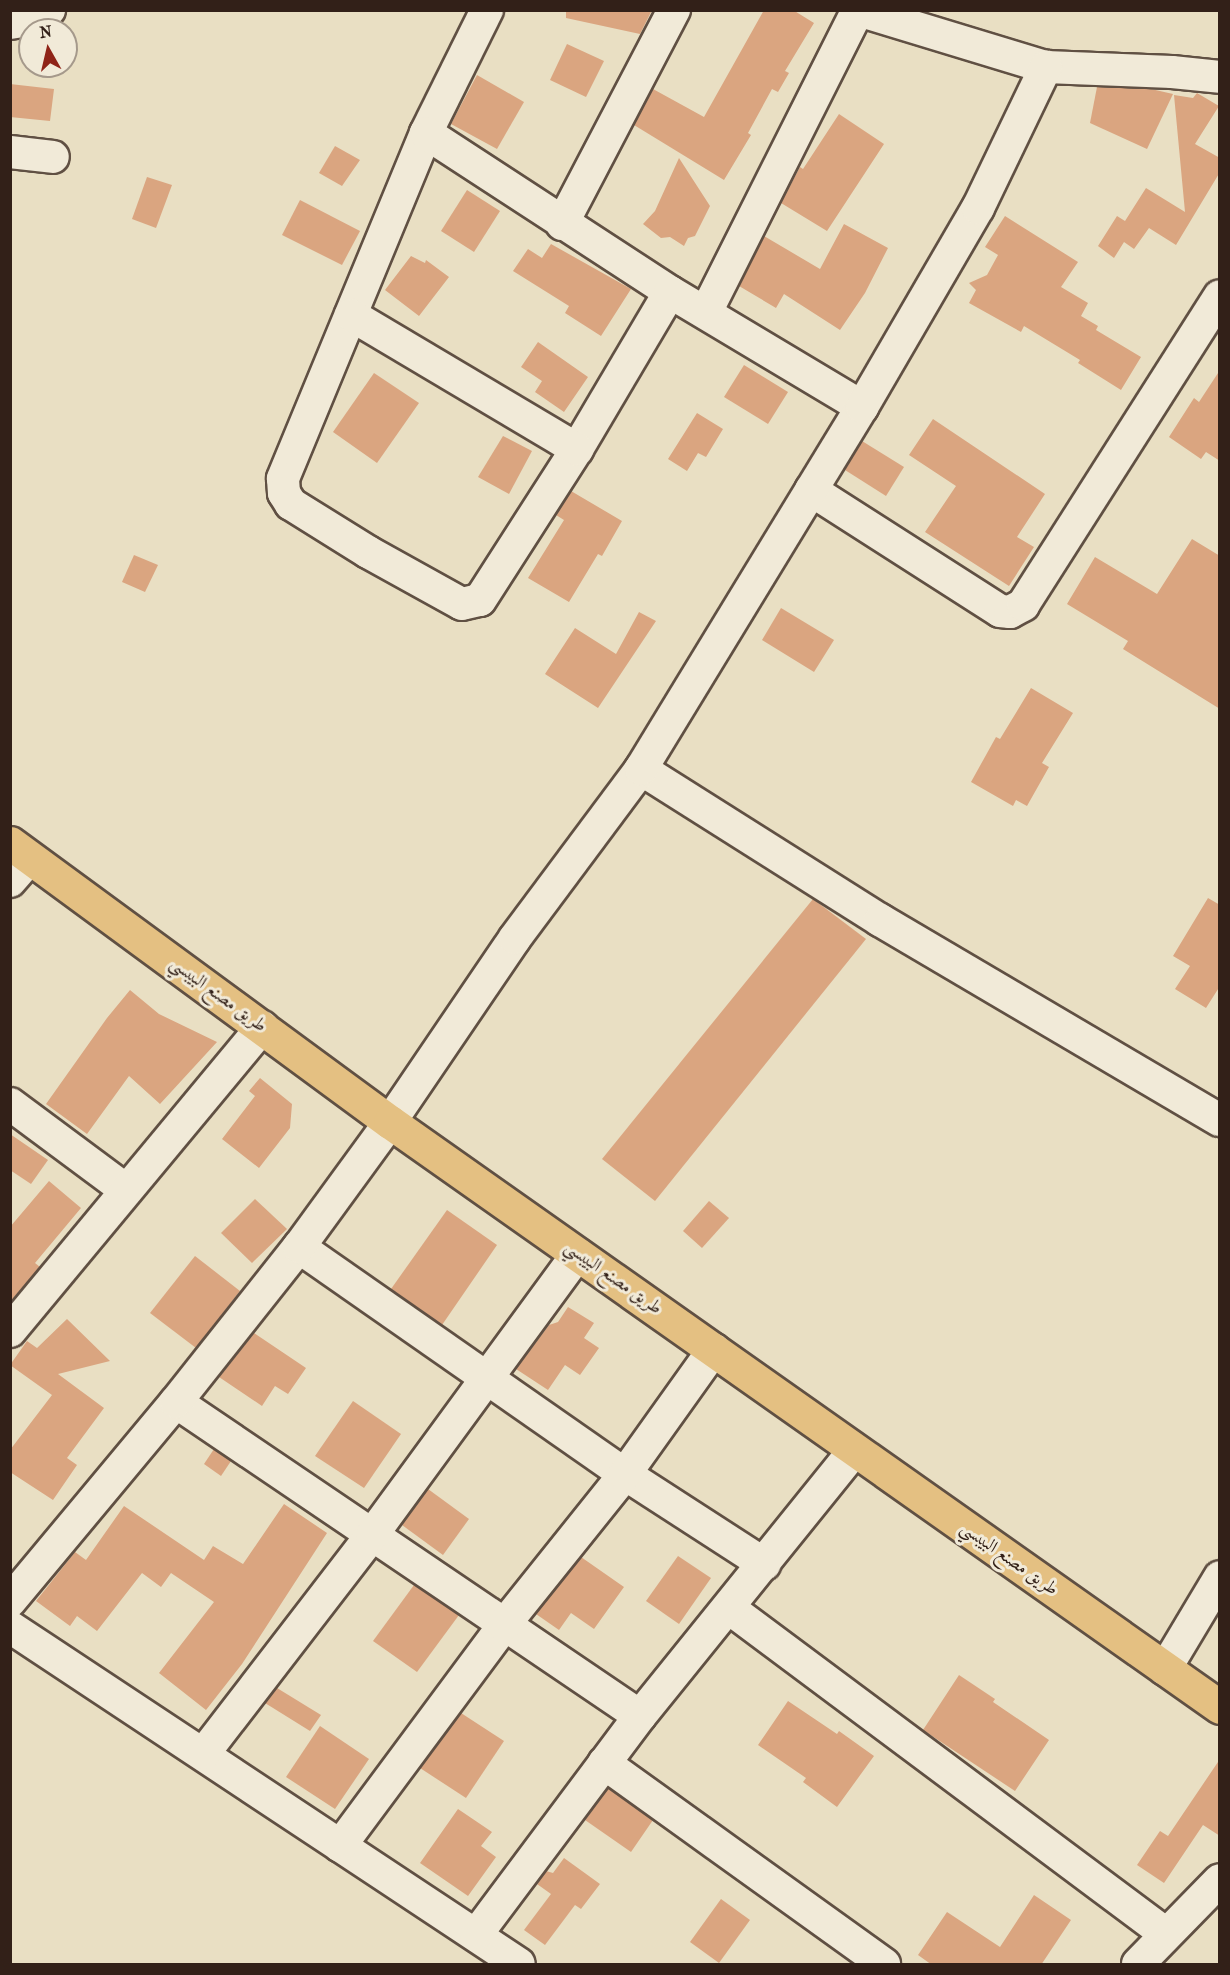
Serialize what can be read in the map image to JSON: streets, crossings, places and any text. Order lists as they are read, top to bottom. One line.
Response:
{"streets":{"main road":["طريق مصنع البيبسي"]},"north":"top"}
